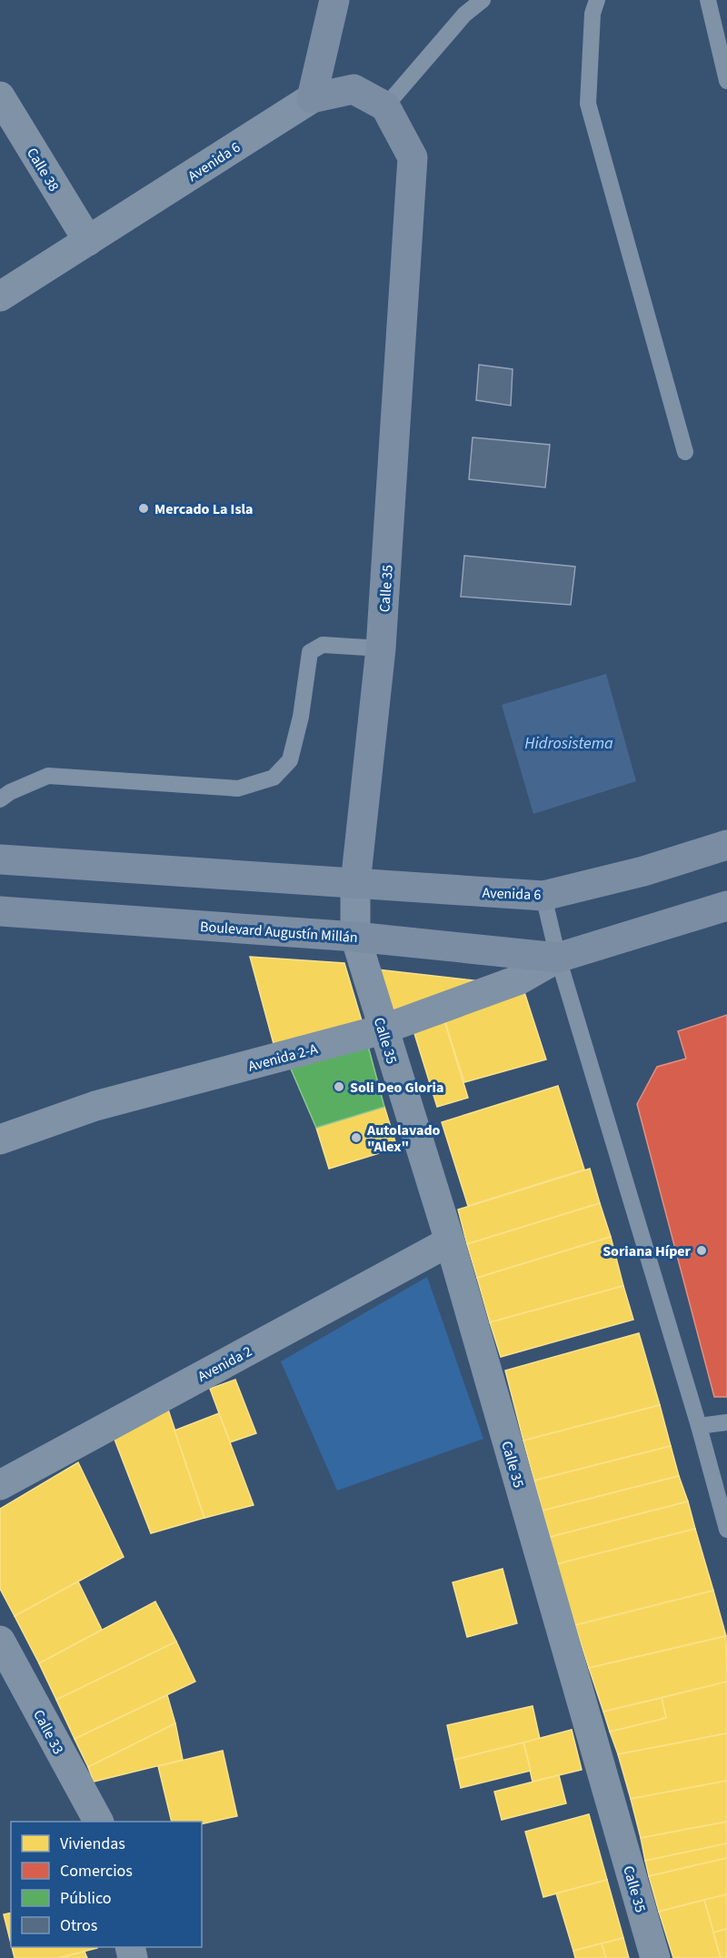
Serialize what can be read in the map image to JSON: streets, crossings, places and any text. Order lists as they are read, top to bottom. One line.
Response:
{"streets":{"street":["Avenida 6","Calle 38","Calle 35","Boulevard Augustín Millán","Avenida 2-A","Avenida 2","Calle 33"]},"crossings":[["Avenida 6","Calle 38"],["Avenida 6","Calle 35"],["Calle 35","Boulevard Augustín Millán"],["Calle 35","Avenida 2-A"],["Calle 35","Avenida 2"],["Boulevard Augustín Millán","Avenida 2-A"]],"water":["Hidrosistema"],"places":["Mercado La Isla","Soli Deo Gloria","Autolavado \"Alex\"","Soriana Híper"],"legend":["Viviendas","Comercios","Público","Otros"]}
